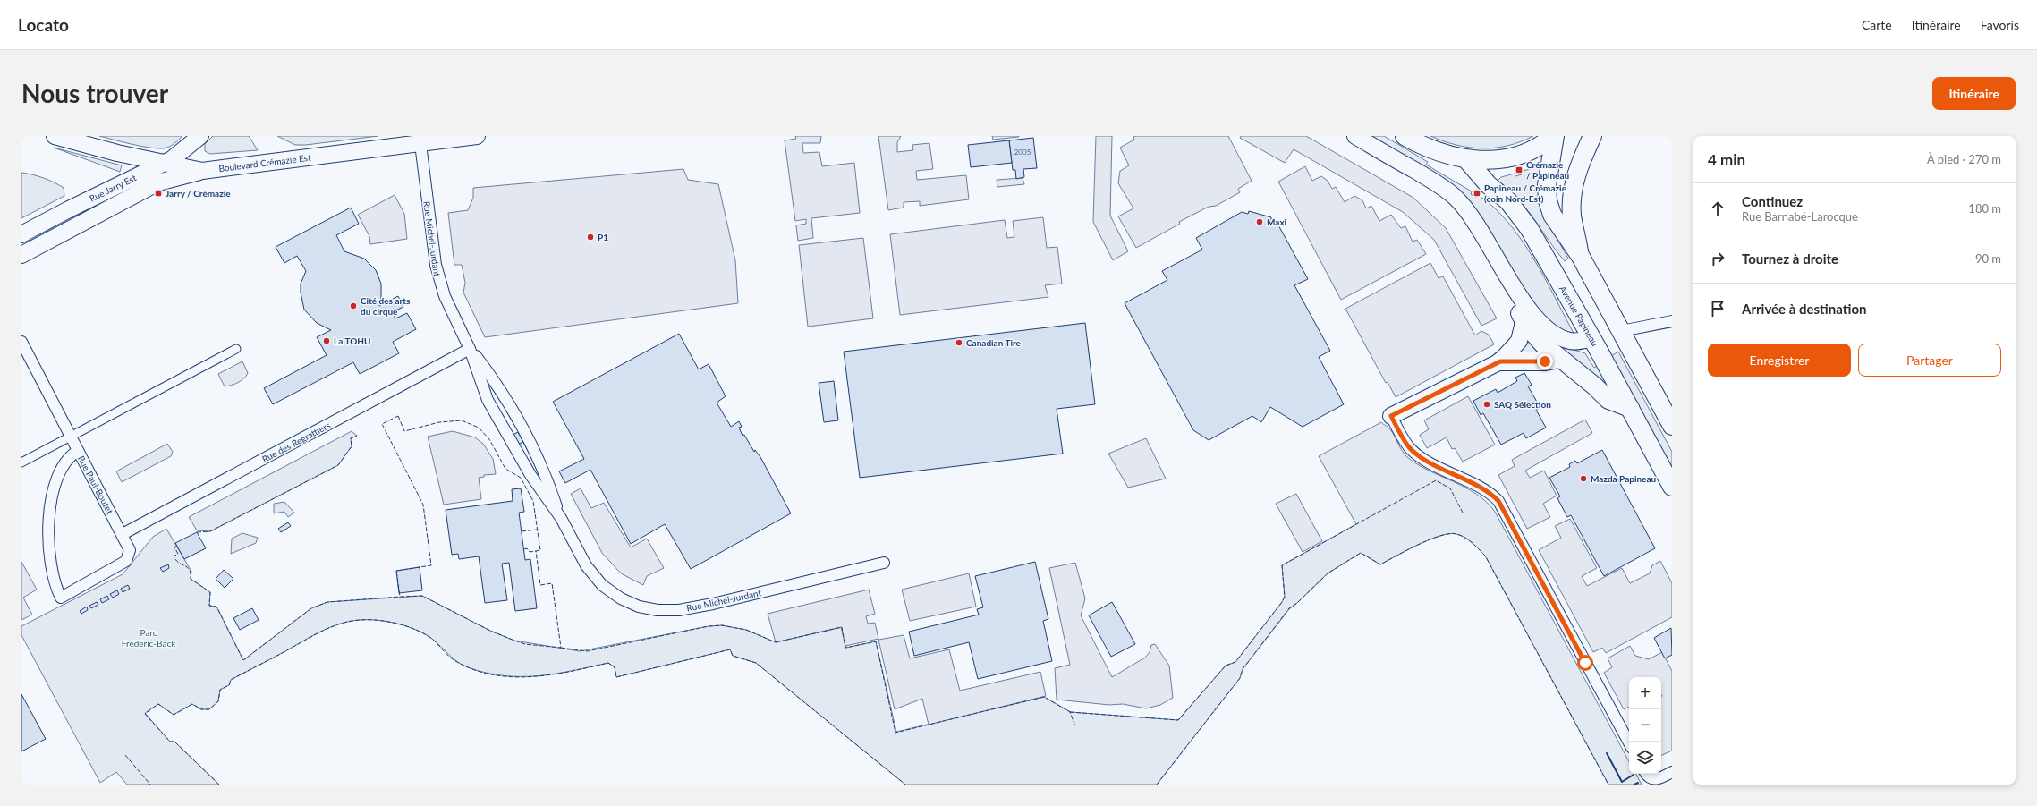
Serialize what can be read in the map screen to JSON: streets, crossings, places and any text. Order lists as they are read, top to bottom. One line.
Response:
{"streets":{"main road":["Boulevard Crémazie Est","Rue Jarry Est","Avenue Papineau"],"street":["Rue Michel-Jurdant","Rue des Regrattiers","Rue Paul-Boutet"]},"crossings":[["Boulevard Crémazie Est","Rue Jarry Est"],["Boulevard Crémazie Est","Rue Michel-Jurdant"],["Rue Michel-Jurdant","Rue des Regrattiers"],["Rue des Regrattiers","Rue Paul-Boutet"]],"parks":["Parc Frédéric-Back"],"places":{"transit":["Crémazie / Papineau","Jarry / Crémazie","Papineau / Crémazie (coin Nord-Est)"],"other":["Maxi","P1","Cité des arts du cirque","La TOHU","Canadian Tire","SAQ Sélection","Mazda Papineau"]},"house_numbers":["2005"],"page":{"header":"Locato","nav":["Carte","Itinéraire","Favoris"],"buttons":["Itinéraire",["Enregistrer","Partager"]],"title":"Nous trouver","heading":["4 min","À pied · 270 m"],"list":[["Continuez","Rue Barnabé-Larocque","180 m"],["Tournez à droite","90 m"],"Arrivée à destination"],"map_buttons":["+","−"]}}
